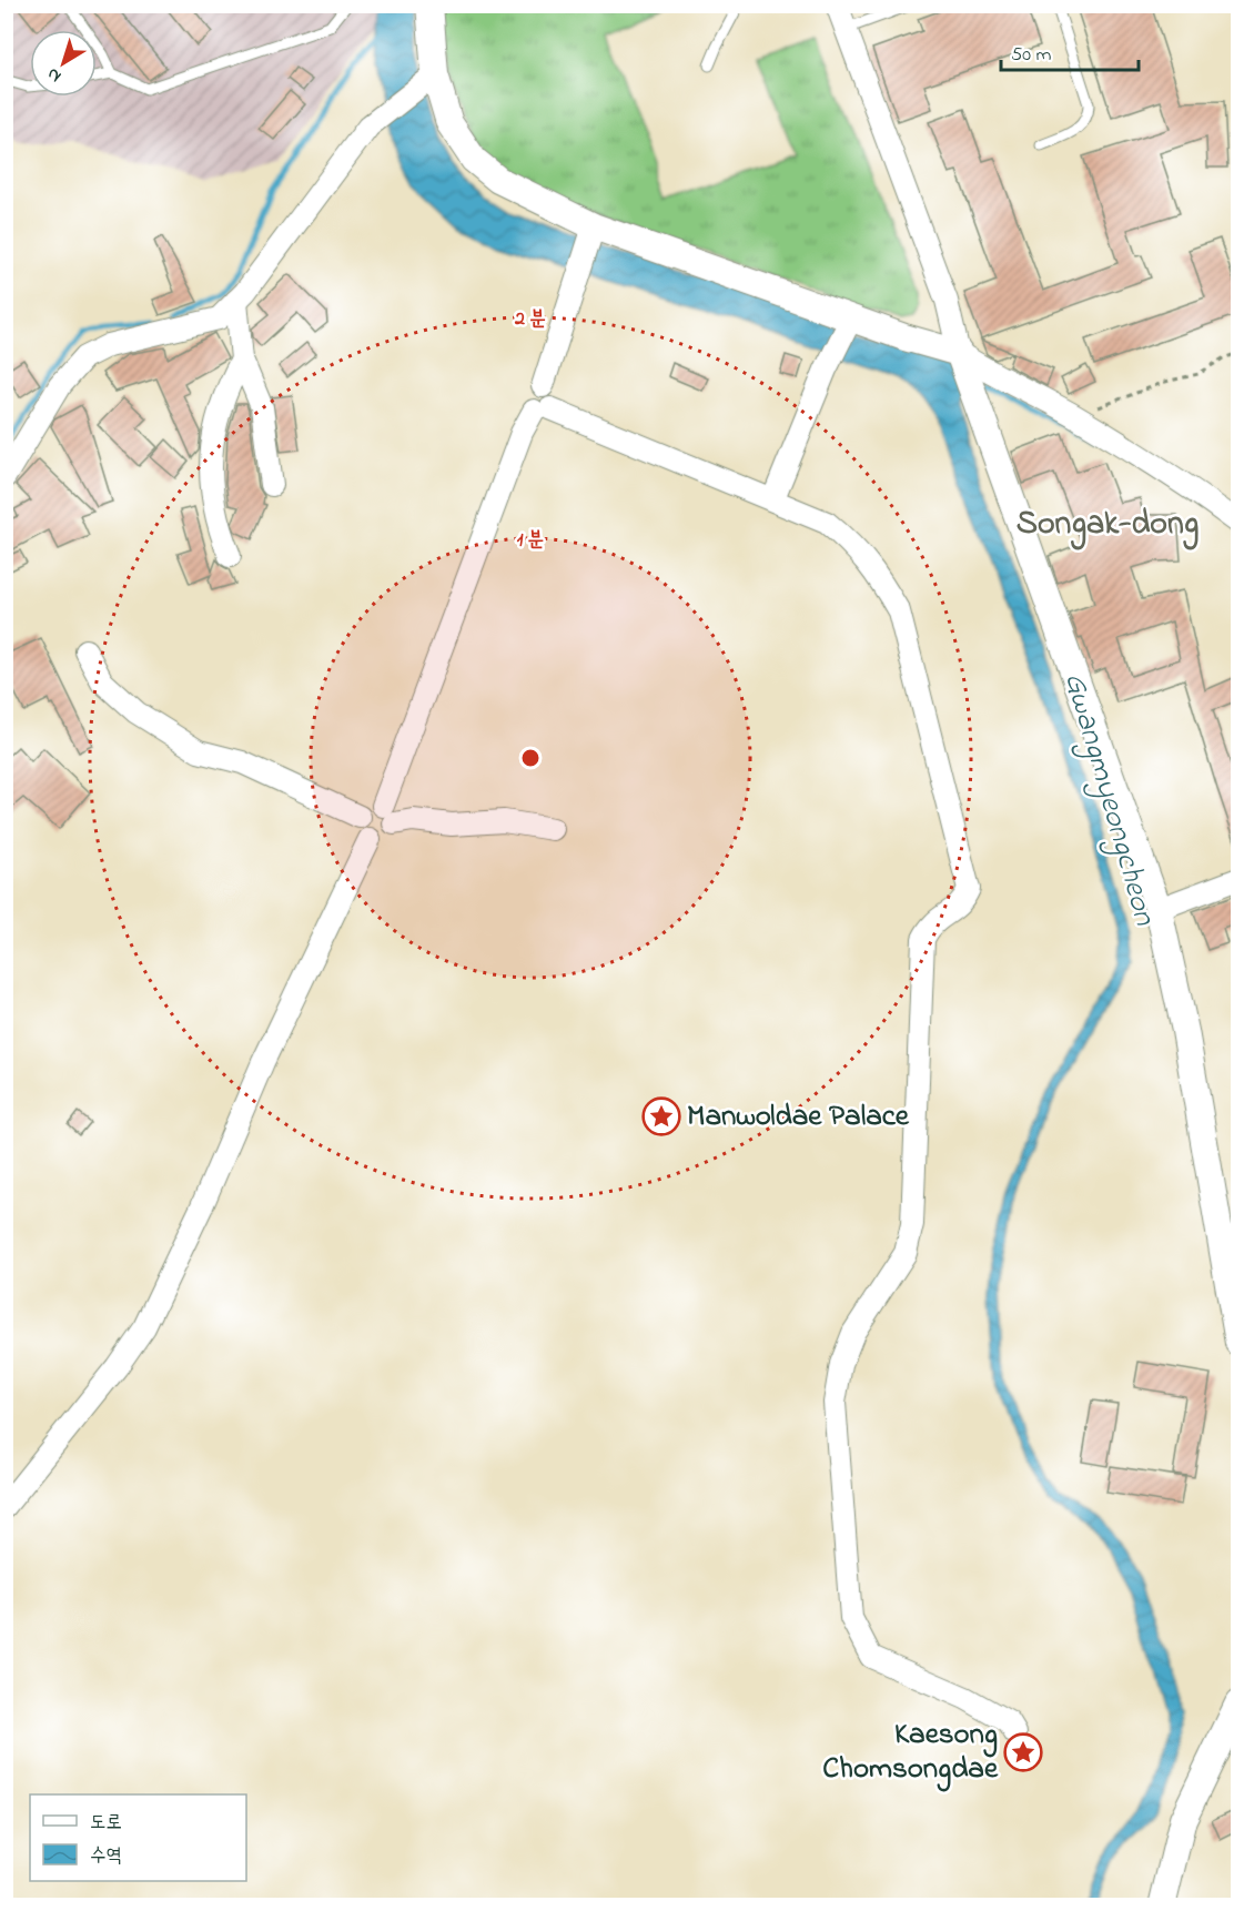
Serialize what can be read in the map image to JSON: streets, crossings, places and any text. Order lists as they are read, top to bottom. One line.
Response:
{"districts":["Songak-dong"],"water":["Gwangmyeongcheon"],"places":{"place":["Manwoldae Palace","Kaesong Chomsongdae"]},"legend":["도로","수역"],"scale_bar":"50 m","north":"bottom left","rings":["2 분","1 분"]}
